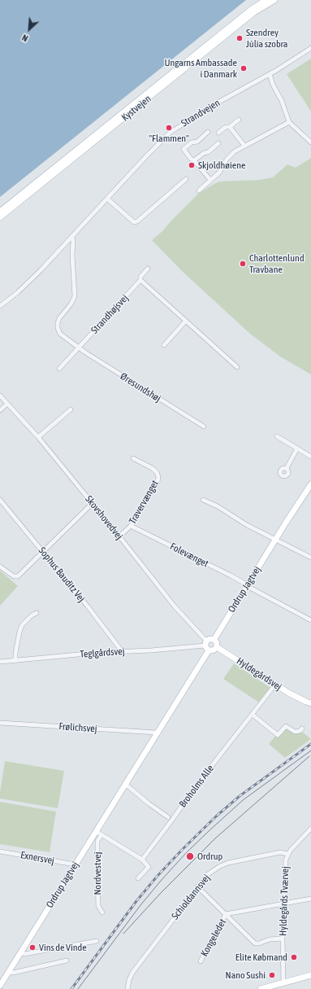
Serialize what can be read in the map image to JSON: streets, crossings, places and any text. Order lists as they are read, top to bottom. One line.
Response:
{"streets":{"street":["Kystvejen","Strandvejen","Strandhøjsvej","Øresundshøj","Travervænget","Skovshovedvej","Folevænget","Sophus Bauditz Vej","Ordrup Jagtvej","Teglgårdsvej","Hyldegårdsvej","Frølichsvej","Broholms Alle","Exnersvej","Nordvestvej","Schioldannsvej","Hyldegårds Tværvej","Kongeledet"]},"crossings":[["Strandvejen","Øresundshøj"],["Strandhøjsvej","Øresundshøj"],["Travervænget","Skovshovedvej"],["Travervænget","Folevænget"],["Skovshovedvej","Ordrup Jagtvej"],["Skovshovedvej","Teglgårdsvej"],["Folevænget","Ordrup Jagtvej"],["Sophus Bauditz Vej","Teglgårdsvej"],["Ordrup Jagtvej","Teglgårdsvej"],["Ordrup Jagtvej","Frølichsvej"],["Ordrup Jagtvej","Exnersvej"],["Hyldegårdsvej","Broholms Alle"],["Schioldannsvej","Hyldegårds Tværvej"],["Hyldegårds Tværvej","Kongeledet"]],"places":["Szendrey Júlia szobra","Ungarns Ambassade i Danmark","\"Flammen\"","Skjoldhøiene","Charlottenlund Travbane","Ordrup","Vins de Vinde","Elite Købmand","Nano Sushi"],"north":"bottom left"}
